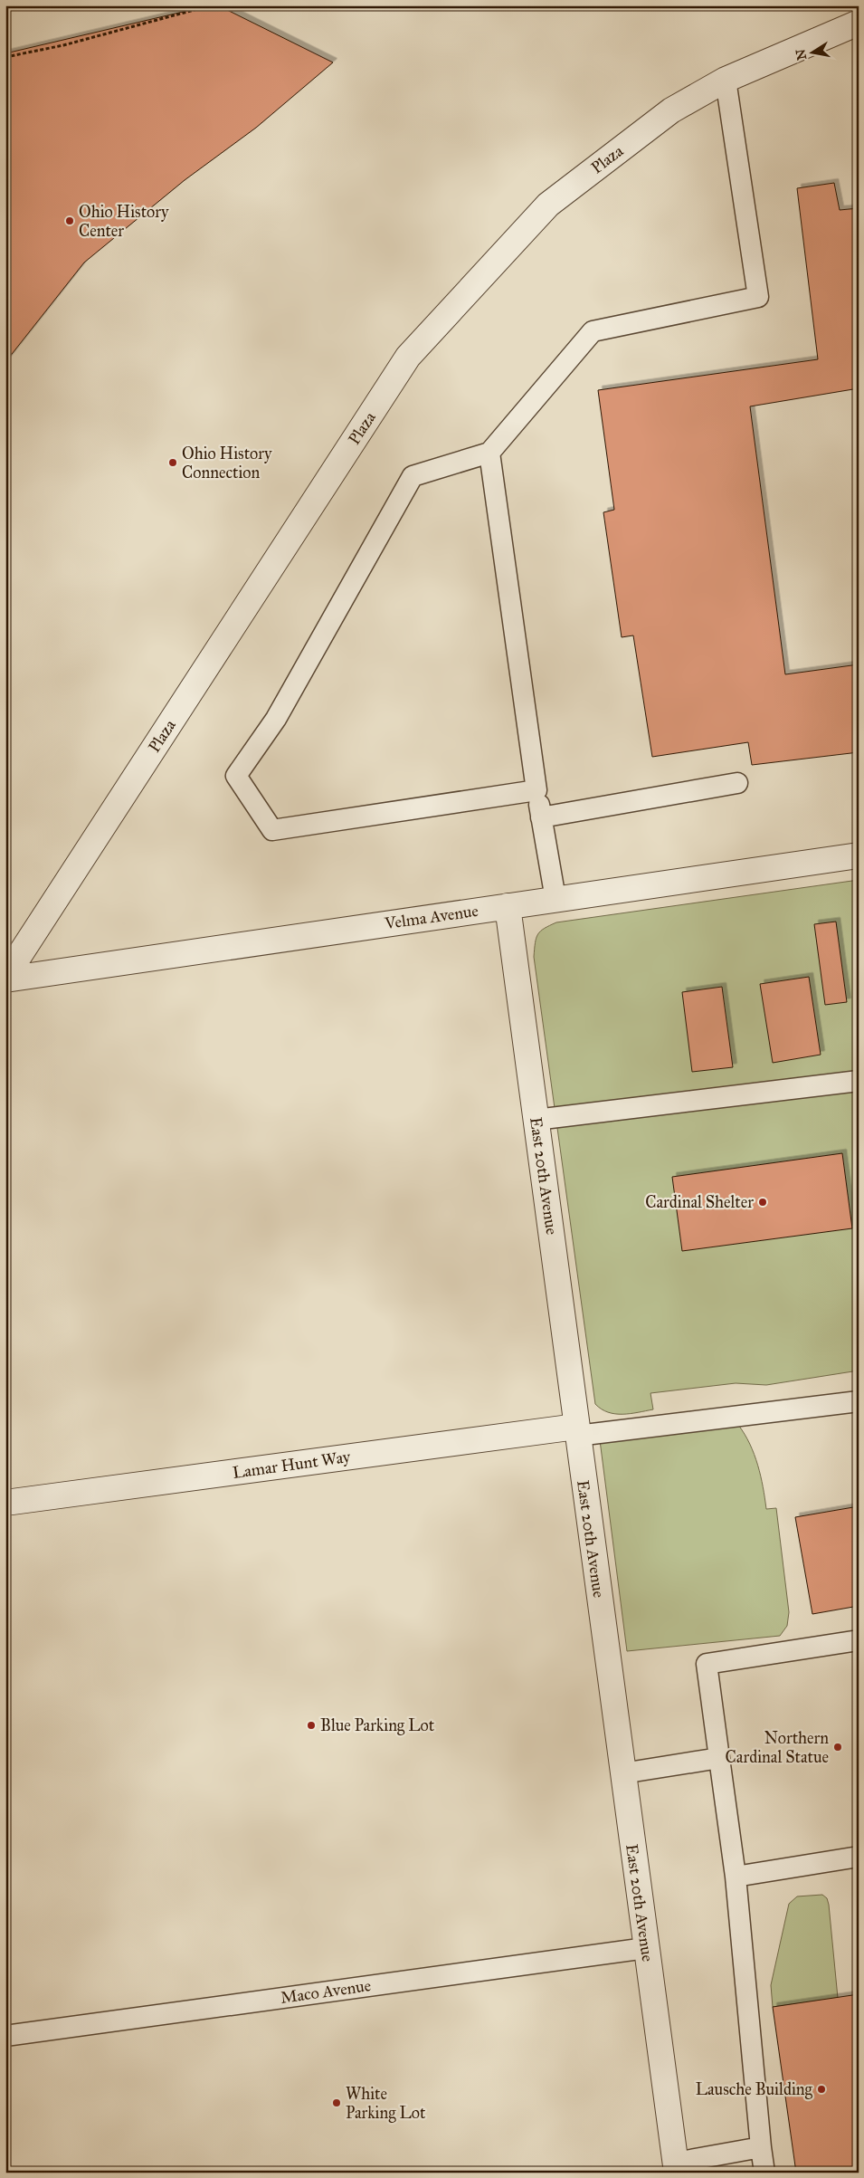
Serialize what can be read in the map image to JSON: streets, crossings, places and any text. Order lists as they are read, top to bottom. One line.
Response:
{"streets":{"street":["Plaza","Velma Avenue","East 20th Avenue","Lamar Hunt Way"],"lane":["Maco Avenue"]},"crossings":[["Plaza","Velma Avenue"],["Velma Avenue","East 20th Avenue"],["East 20th Avenue","Lamar Hunt Way"],["East 20th Avenue","Maco Avenue"]],"places":["Ohio History Center","Ohio History Connection","Cardinal Shelter","Blue Parking Lot","Northern Cardinal Statue","Lausche Building","White Parking Lot"],"north":"left"}
